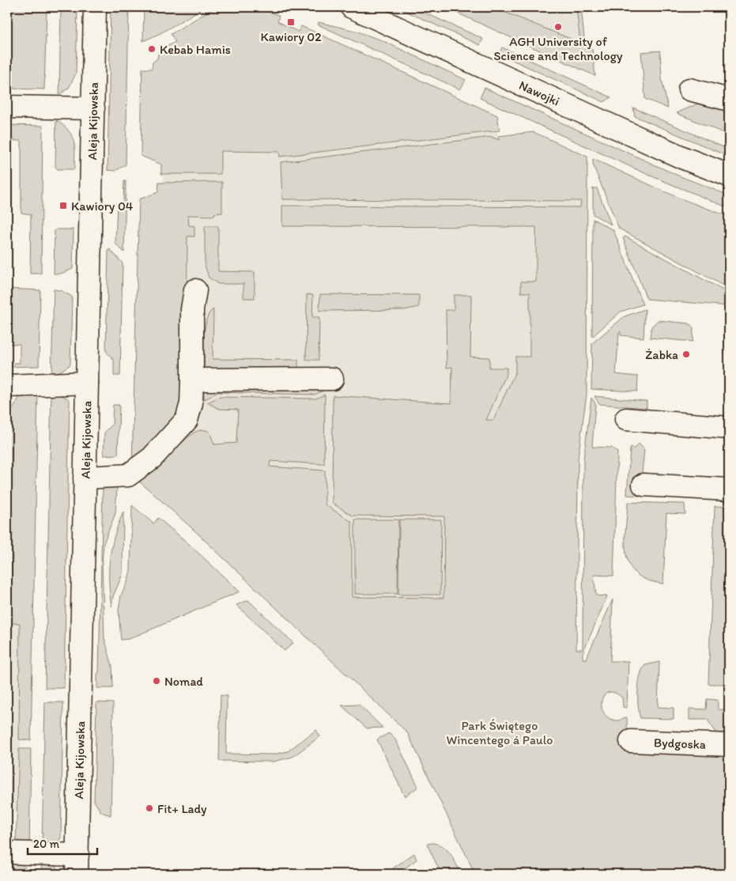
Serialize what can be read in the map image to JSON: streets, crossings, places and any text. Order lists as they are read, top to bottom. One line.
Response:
{"streets":{"street":["Nawojki","Aleja Kijowska","Bydgoska"]},"parks":["Park Świętego Wincentego á Paulo"],"places":{"transit":["Kawiory 02","Kawiory 04"],"other":["AGH University of Science and Technology","Kebab Hamis","Żabka","Nomad","Fit+ Lady"]},"scale_bar":"20 m"}
